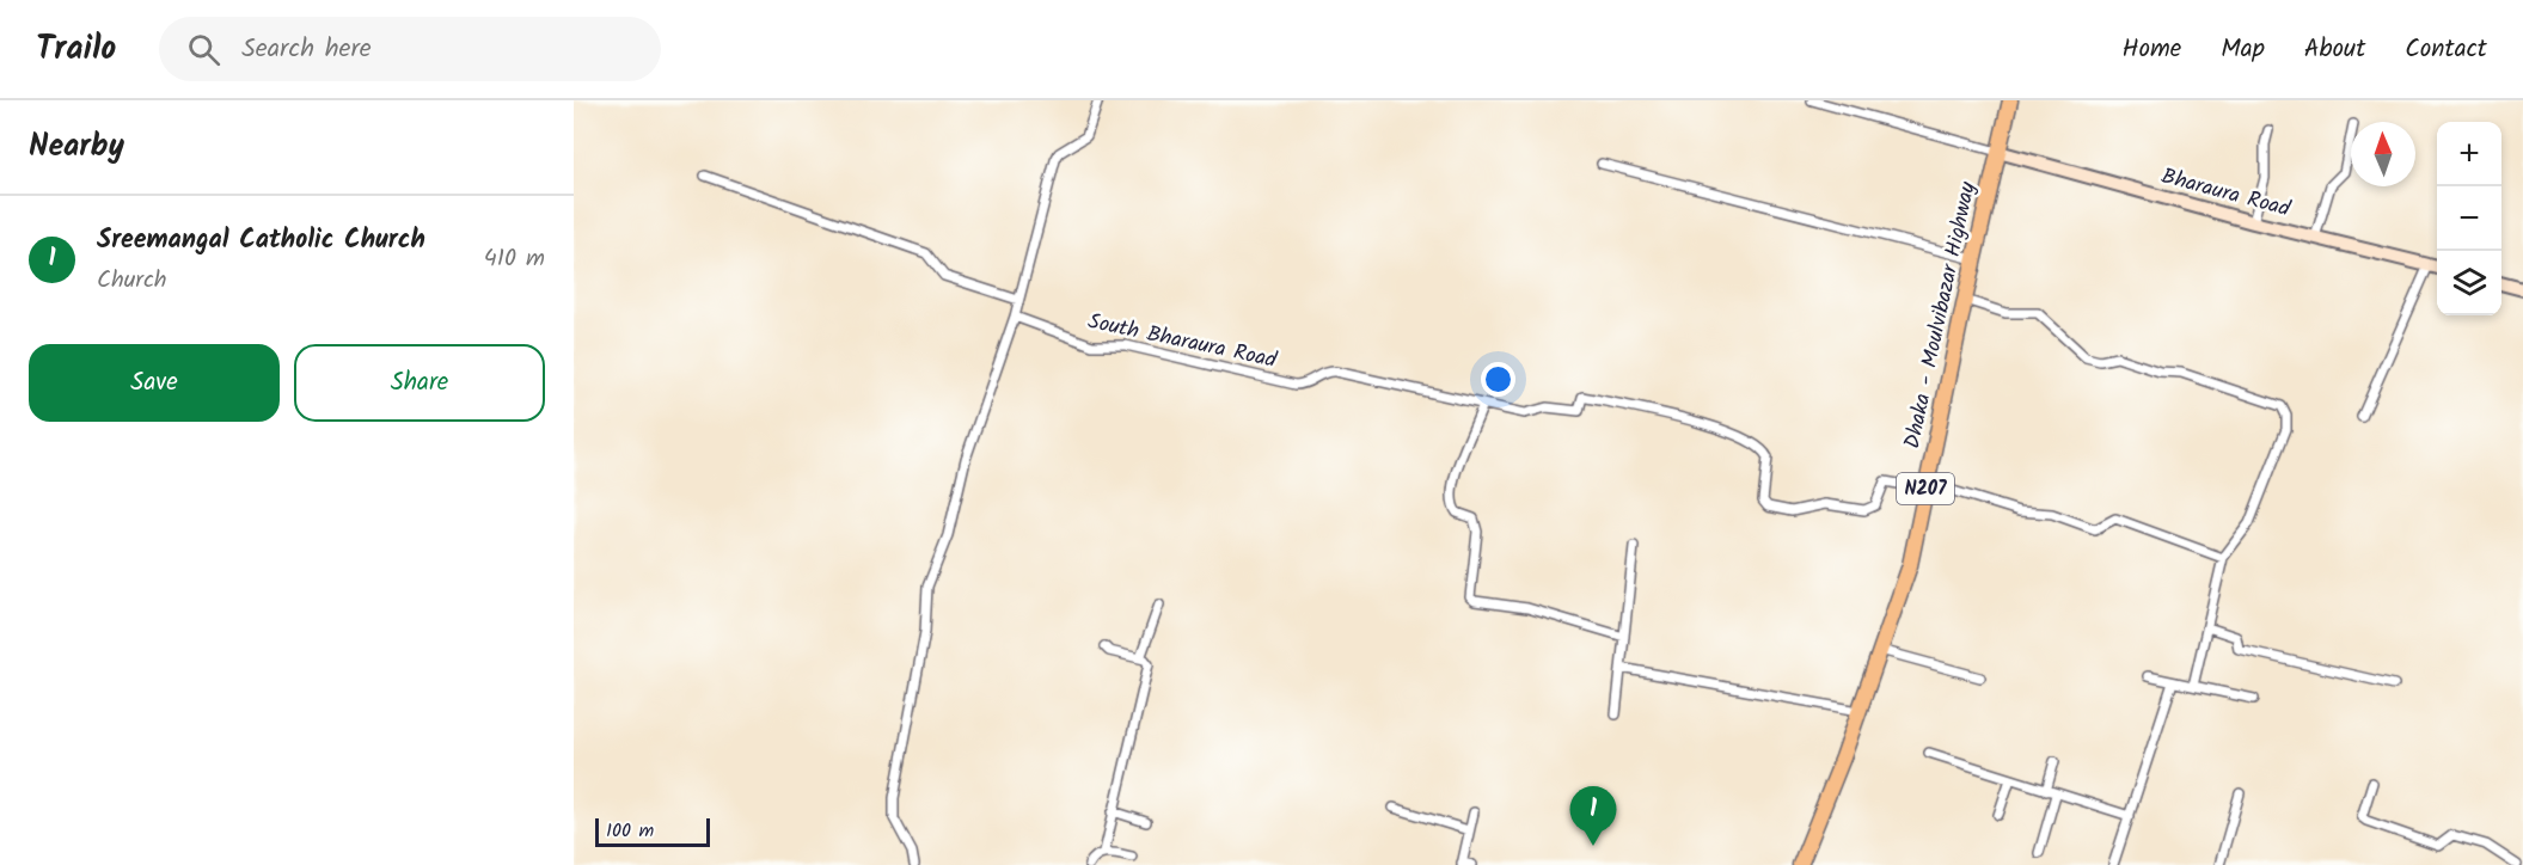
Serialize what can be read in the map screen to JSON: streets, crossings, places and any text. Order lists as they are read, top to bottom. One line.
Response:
{"streets":{"highway":["Dhaka - Moulvibazar Highway","N207"],"main road":["Bharaura Road"],"street":["South Bharaura Road"]},"crossings":[["Bharaura Road","Dhaka - Moulvibazar Highway"],["Dhaka - Moulvibazar Highway","South Bharaura Road"]],"scale_bar":"100 m","north":"top","page":{"header":"Trailo","search":"Search here","nav":["Home","Map","About","Contact"],"heading":"Nearby","map_buttons":["+","−"],"list":[{"mark":"1","name":"Sreemangal Catholic Church","note":"Church","value":"410 m"}],"buttons":["Save","Share"],"pins":"1","scale":"100 m"}}
